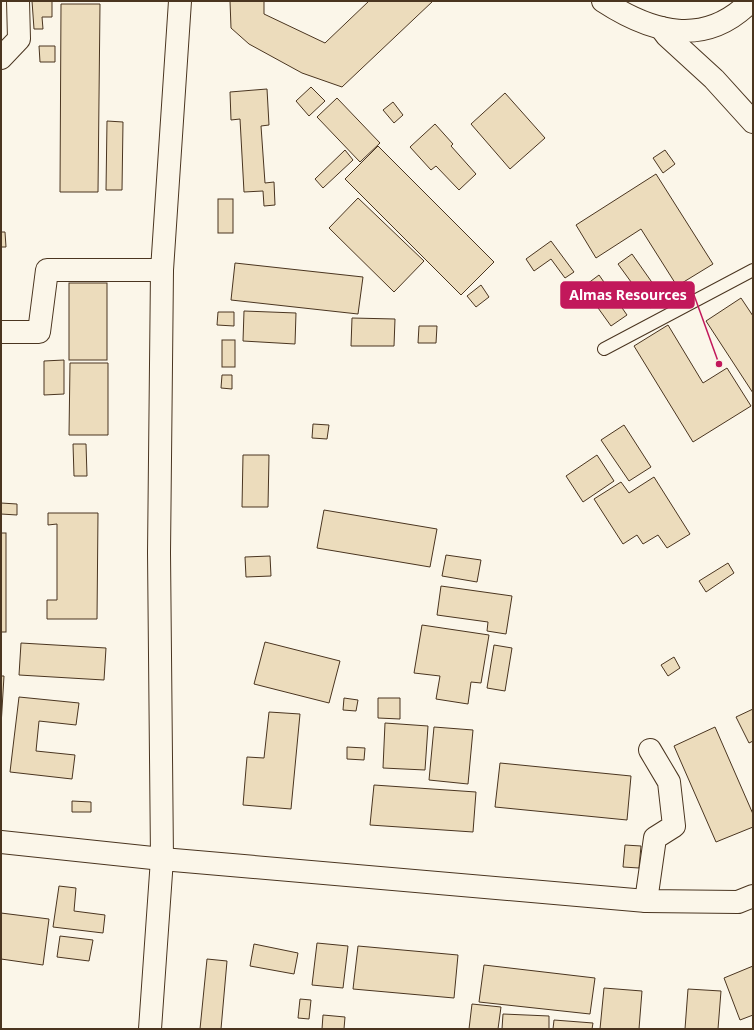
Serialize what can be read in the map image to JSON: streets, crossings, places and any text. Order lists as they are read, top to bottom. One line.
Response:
{"places":["Almas Resources"]}
